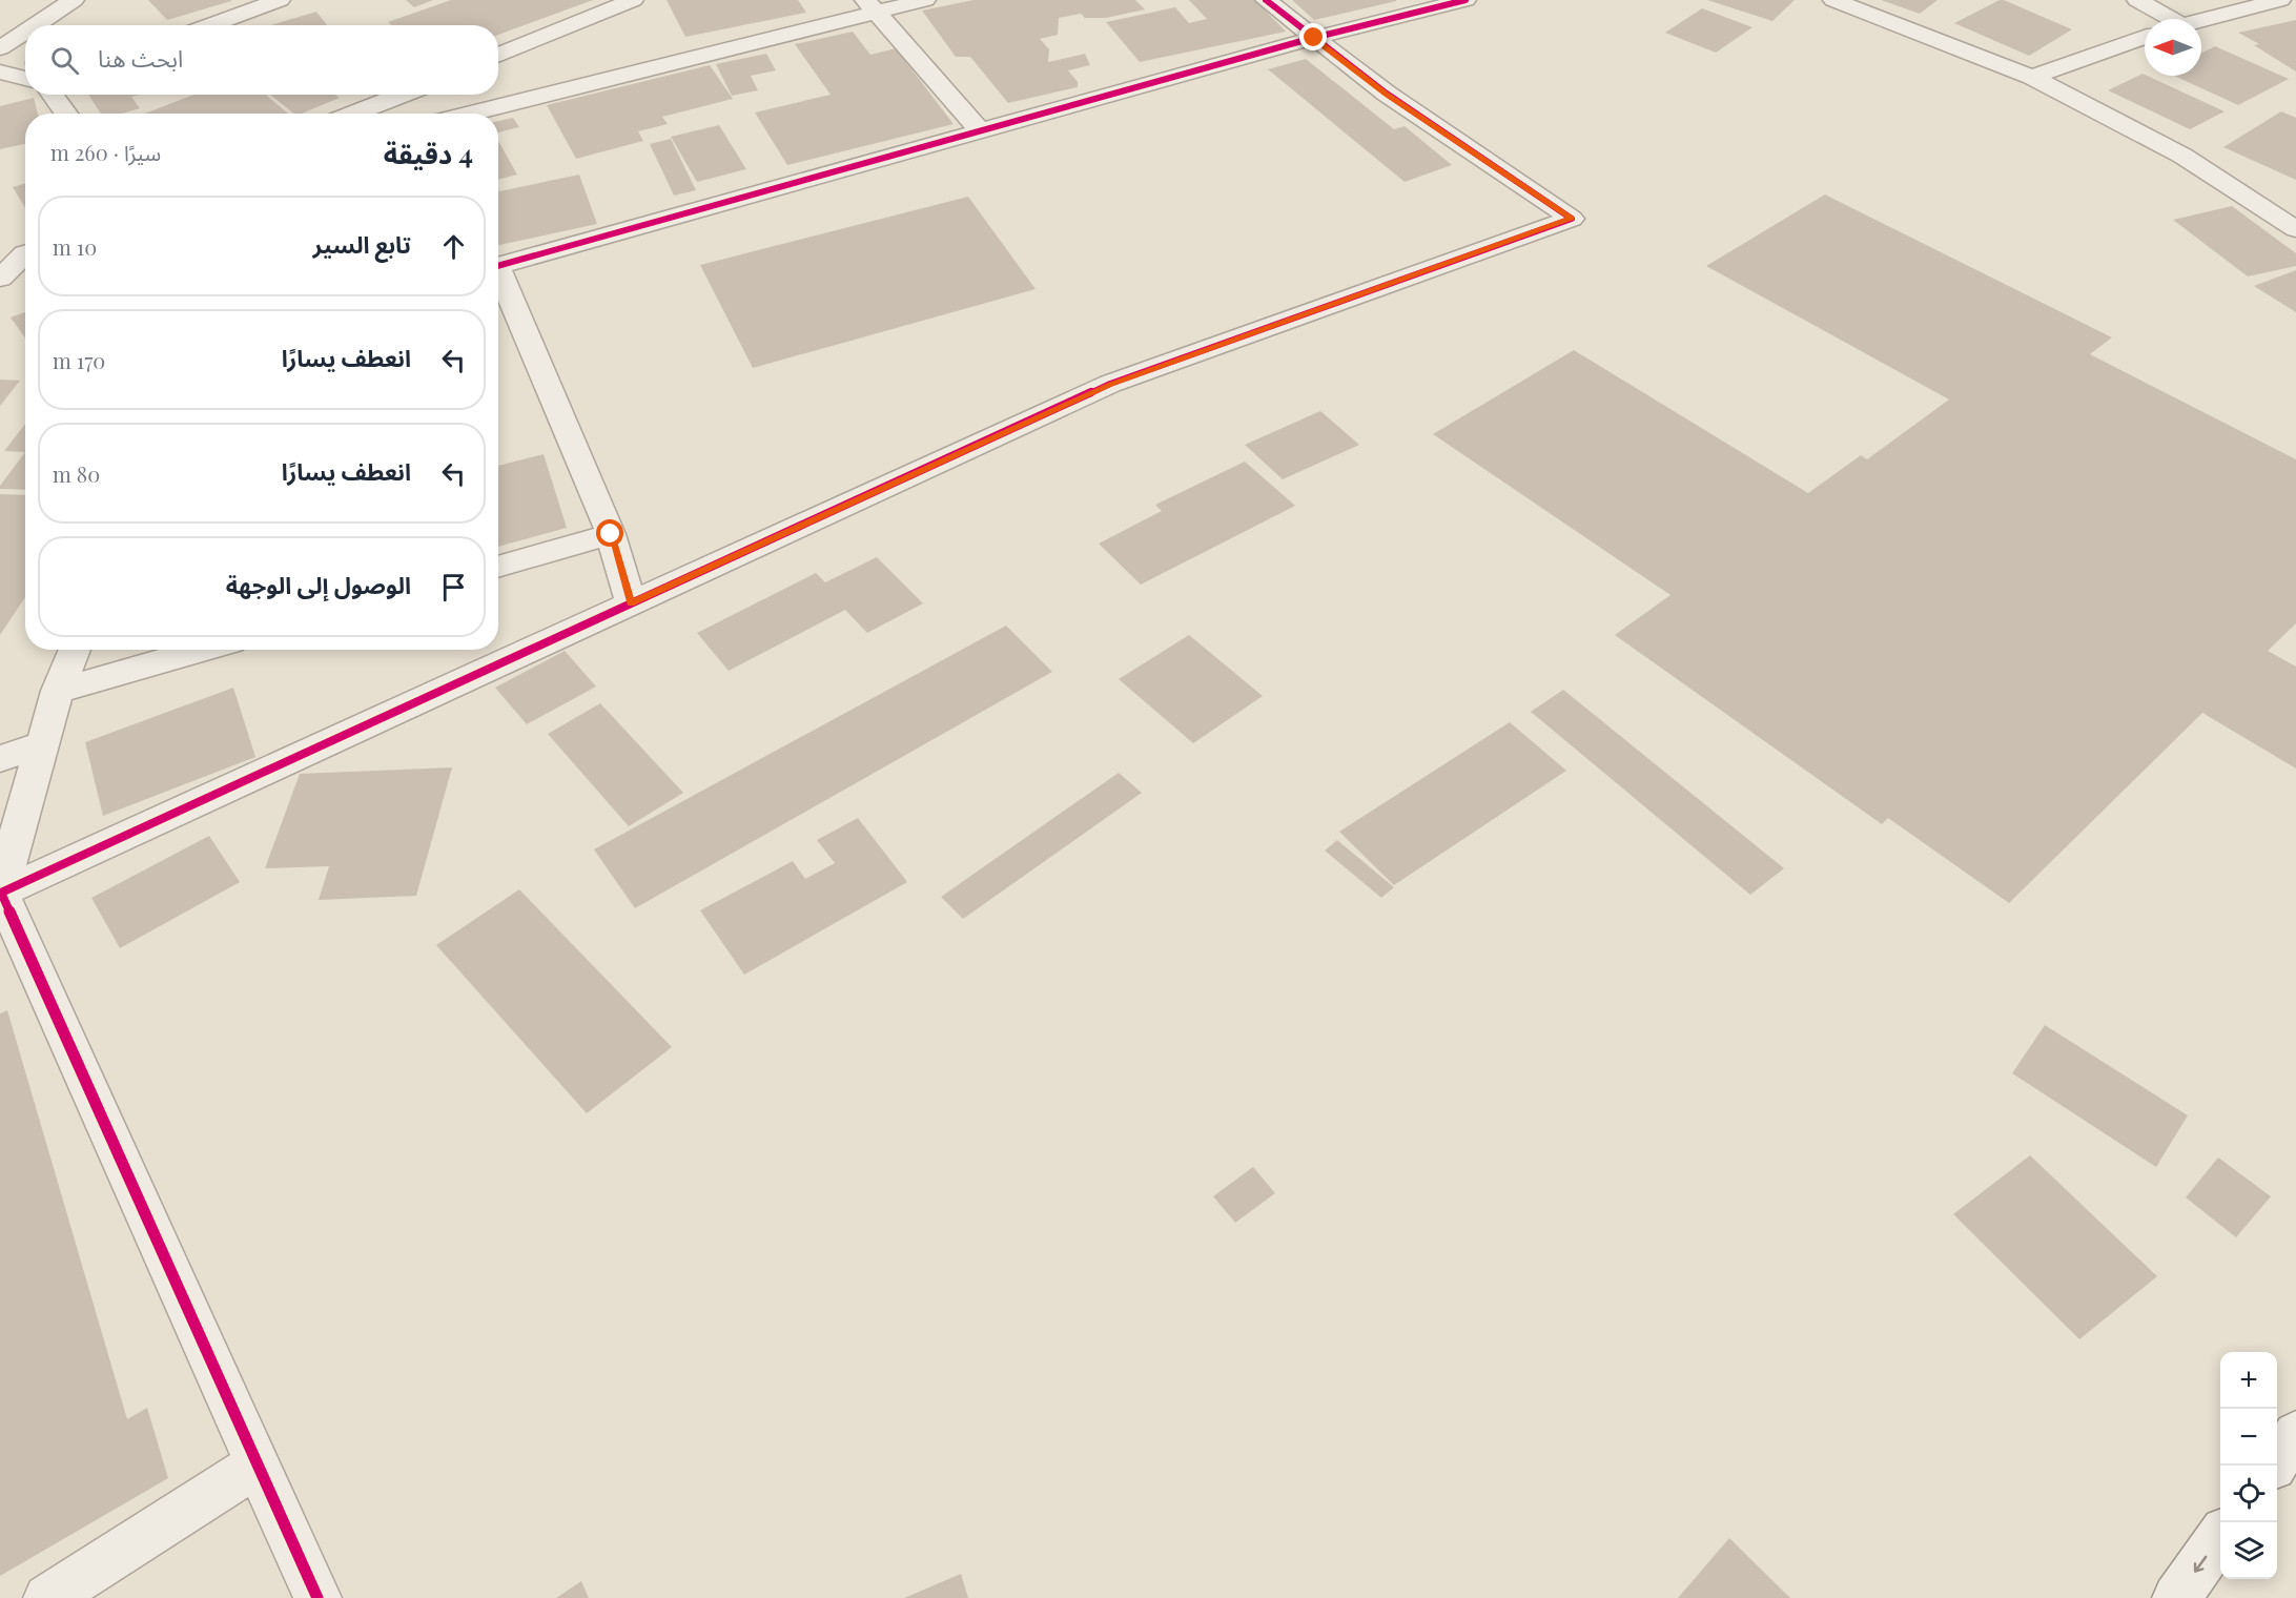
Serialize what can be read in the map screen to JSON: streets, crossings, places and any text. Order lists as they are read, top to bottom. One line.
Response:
{"north":"left","page":{"search":"ابحث هنا","heading":["4 دقيقة","سيرًا · 260 m"],"list":[["تابع السير","10 m"],["انعطف يسارًا","170 m"],["انعطف يسارًا","80 m"],"الوصول إلى الوجهة"],"map_buttons":["+","−"]}}
